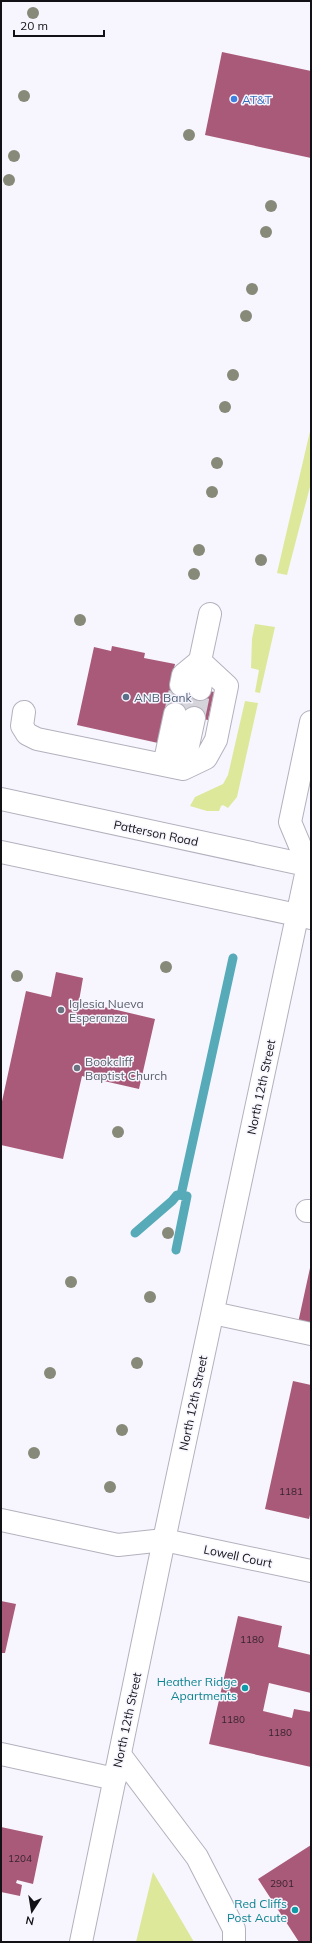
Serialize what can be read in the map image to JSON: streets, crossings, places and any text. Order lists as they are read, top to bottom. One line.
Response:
{"streets":{"main road":["Patterson Road","North 12th Street","Lowell Court"]},"crossings":[["Patterson Road","North 12th Street"],["North 12th Street","Lowell Court"]],"places":["AT&T","ANB Bank","Iglesia Nueva Esperanza","Bookcliff Baptist Church","Heather Ridge Apartments","Red Cliffs Post Acute"],"house_numbers":["1181","1180","1180","1180","1204","2901"],"scale_bar":"20 m","north":"bottom"}
